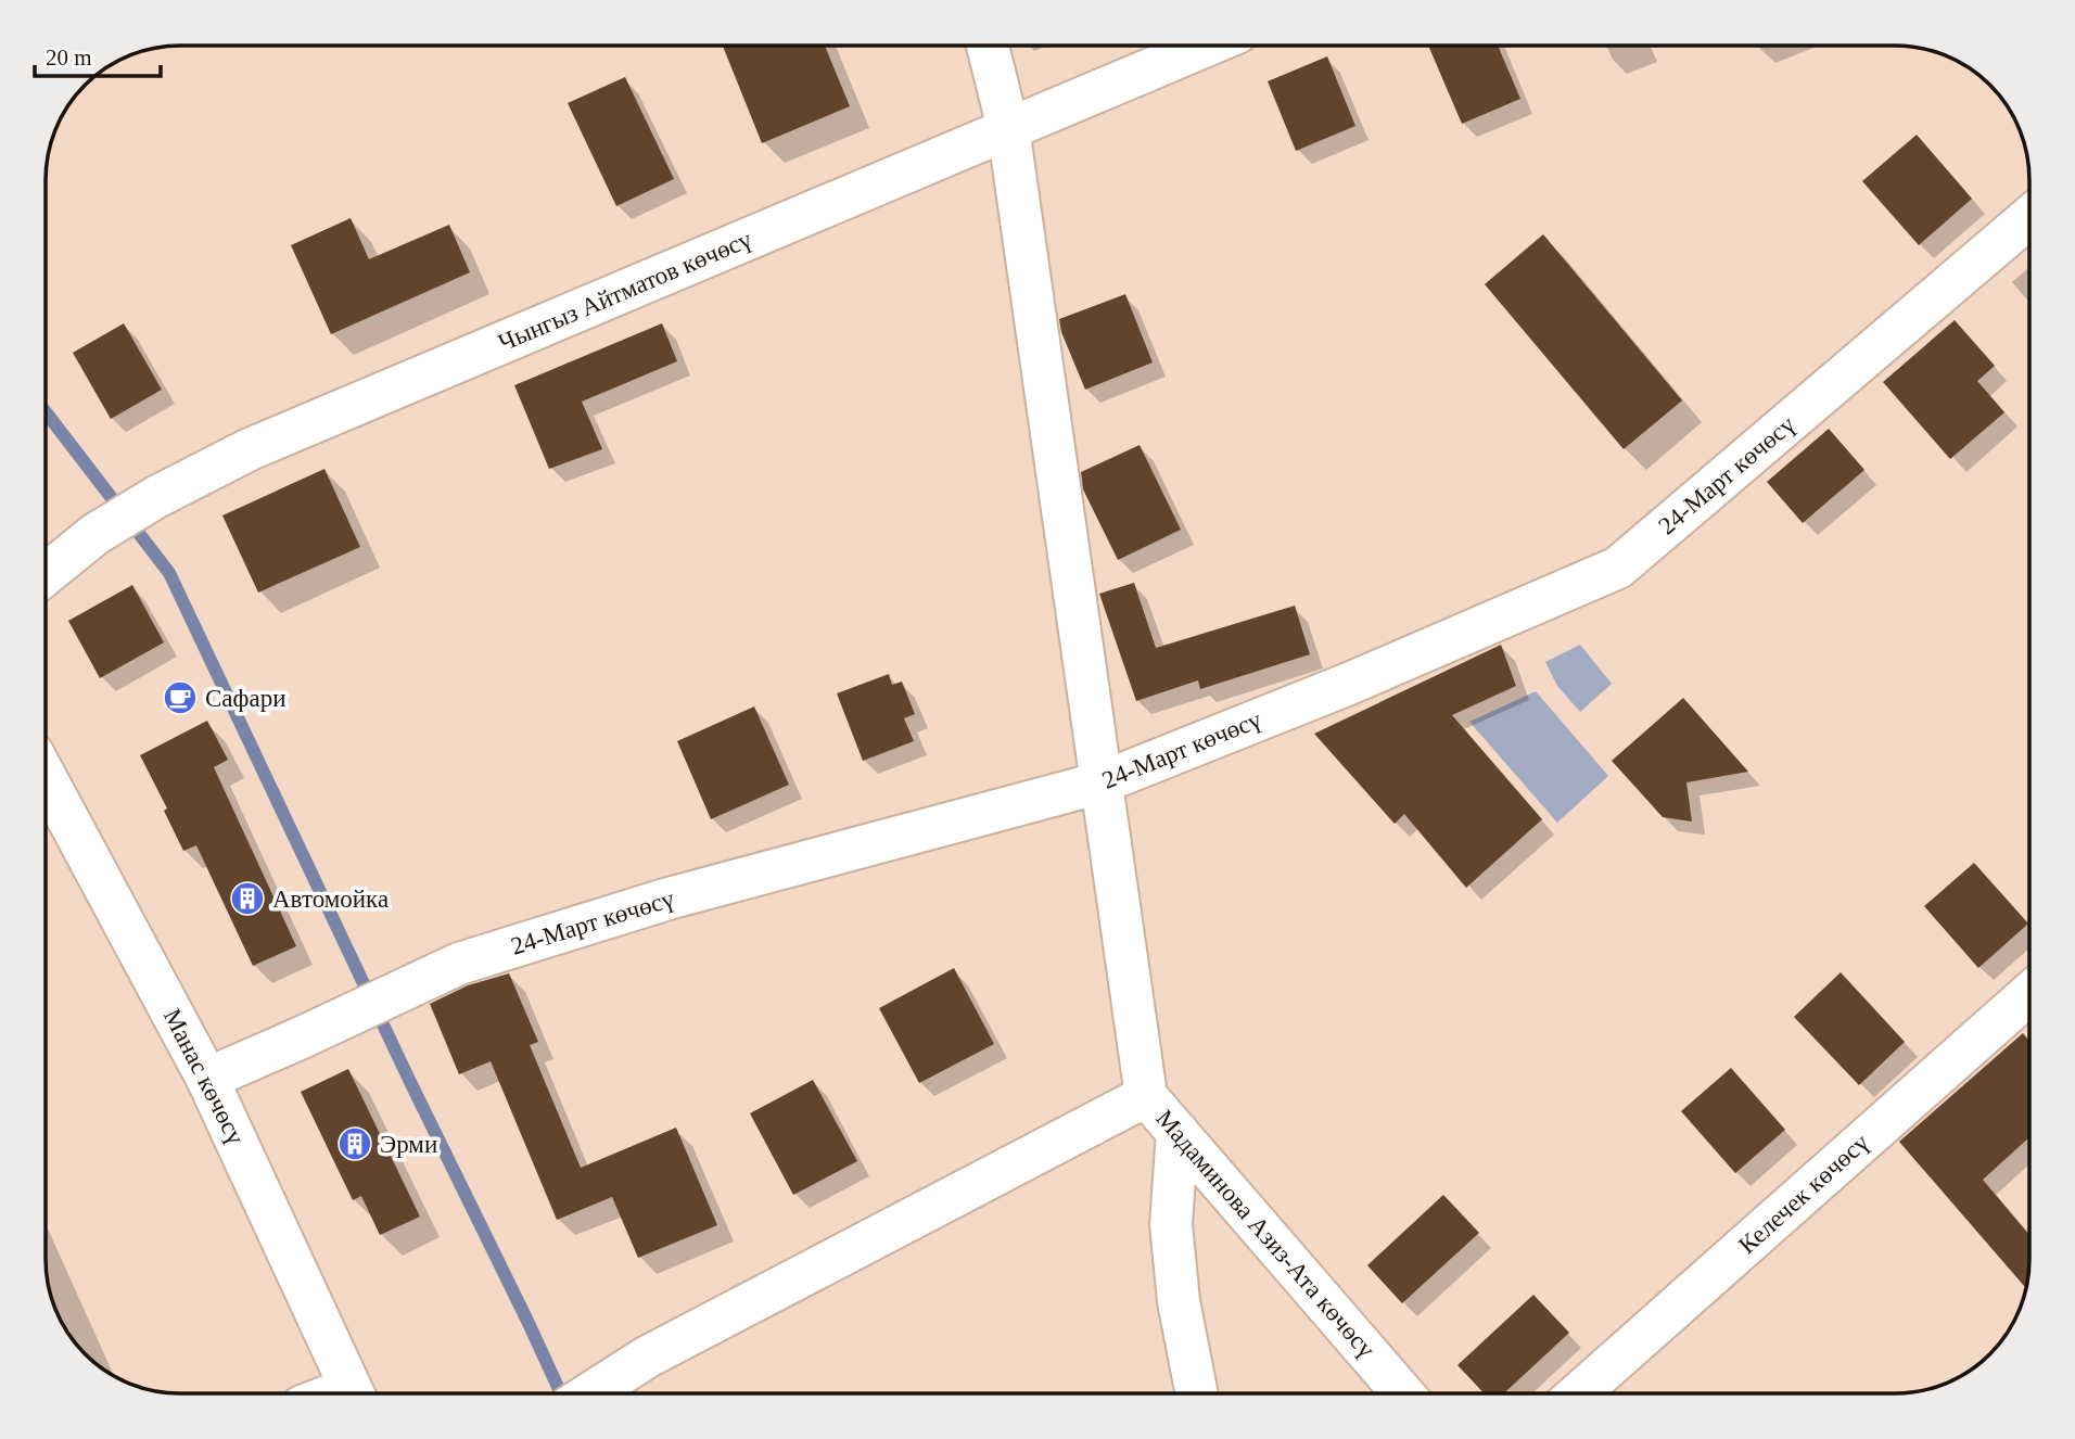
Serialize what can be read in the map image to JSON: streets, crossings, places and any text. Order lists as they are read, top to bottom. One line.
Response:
{"streets":{"street":["Чынгыз Айтматов көчөсү","24-Март көчөсү","Манас көчөсү","Келечек көчөсү","Мадаминова Азиз-Ата көчөсү"]},"crossings":[["24-Март көчөсү","Манас көчөсү"]],"places":{"cafe":["Сафари"],"building":["Автомойка","Эрми"]},"scale_bar":"20 m"}
